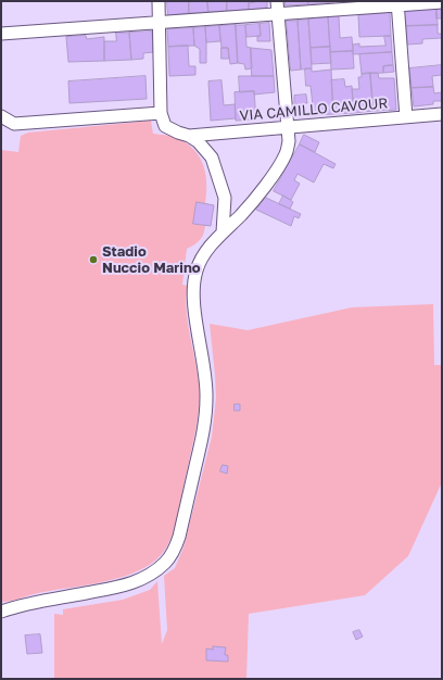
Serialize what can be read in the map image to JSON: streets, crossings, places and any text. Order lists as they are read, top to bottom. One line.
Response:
{"streets":{"street":["VIA CAMILLO CAVOUR"]},"places":["Stadio Nuccio Marino"]}
